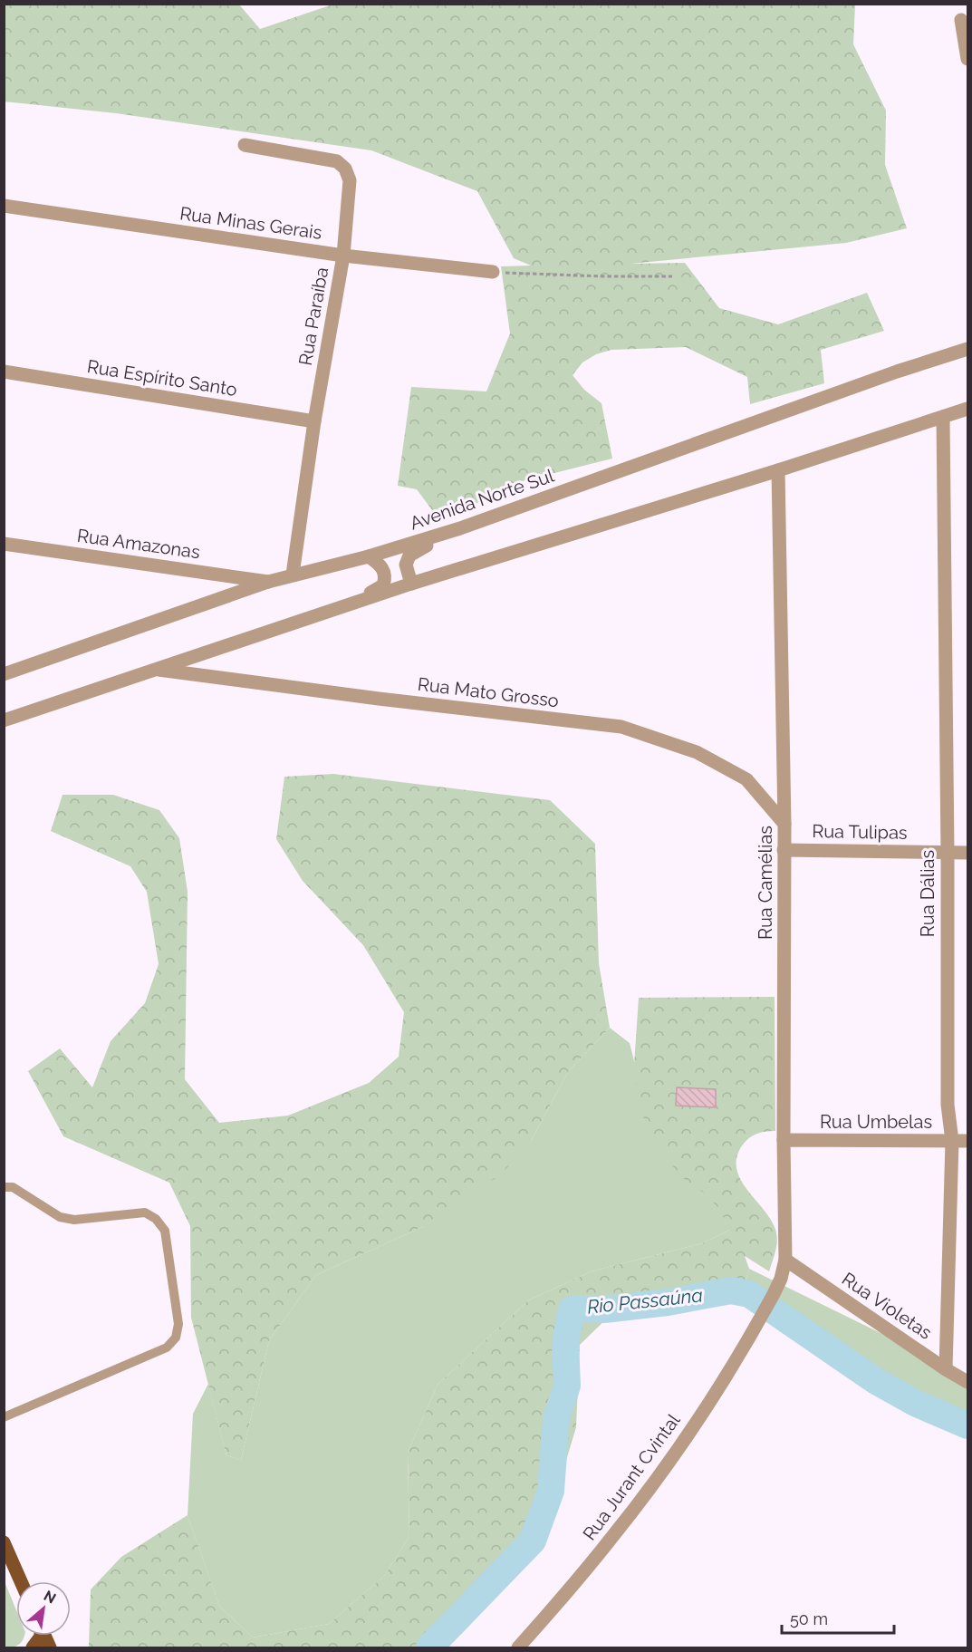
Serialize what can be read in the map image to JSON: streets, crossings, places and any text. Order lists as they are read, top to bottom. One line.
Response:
{"streets":{"street":["Rua Minas Gerais","Rua Paraíba","Rua Espírito Santo","Avenida Norte Sul","Rua Amazonas","Rua Mato Grosso","Rua Tulipas","Rua Camélias","Rua Dálias","Rua Umbelas","Rua Violetas","Rua Jurant Cvintal"]},"crossings":[["Rua Minas Gerais","Rua Paraíba"],["Rua Paraíba","Rua Espírito Santo"],["Rua Paraíba","Avenida Norte Sul"],["Avenida Norte Sul","Rua Amazonas"],["Rua Mato Grosso","Rua Camélias"],["Rua Tulipas","Rua Camélias"],["Rua Tulipas","Rua Dálias"],["Rua Camélias","Rua Umbelas"],["Rua Camélias","Rua Violetas"],["Rua Camélias","Rua Jurant Cvintal"],["Rua Dálias","Rua Umbelas"],["Rua Dálias","Rua Violetas"]],"water":["Rio Passaúna"],"scale_bar":"50 m","north":"top right"}
